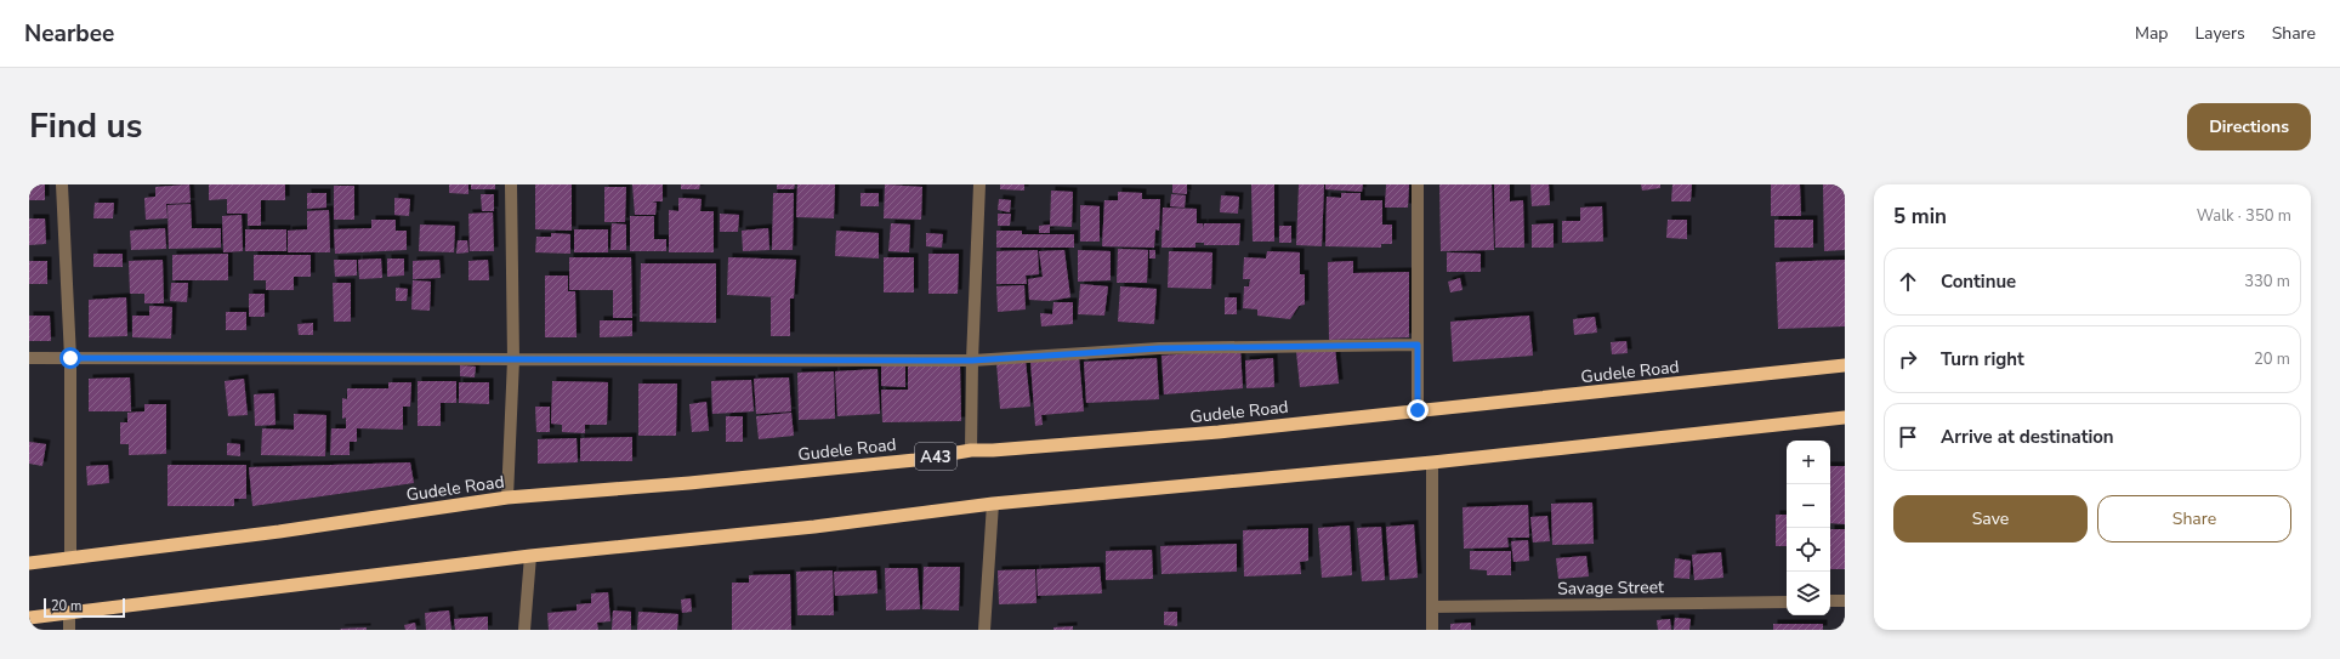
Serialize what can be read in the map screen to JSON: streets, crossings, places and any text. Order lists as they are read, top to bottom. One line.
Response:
{"streets":{"highway":["Gudele Road","A43"],"street":["Savage Street"]},"scale_bar":"20 m","page":{"header":"Nearbee","nav":["Map","Layers","Share"],"title":"Find us","buttons":["Directions",["Save","Share"]],"heading":["5 min","Walk · 350 m"],"list":[["Continue","330 m"],["Turn right","20 m"],"Arrive at destination"],"map_buttons":["+","−"],"scale":"20 m"}}
